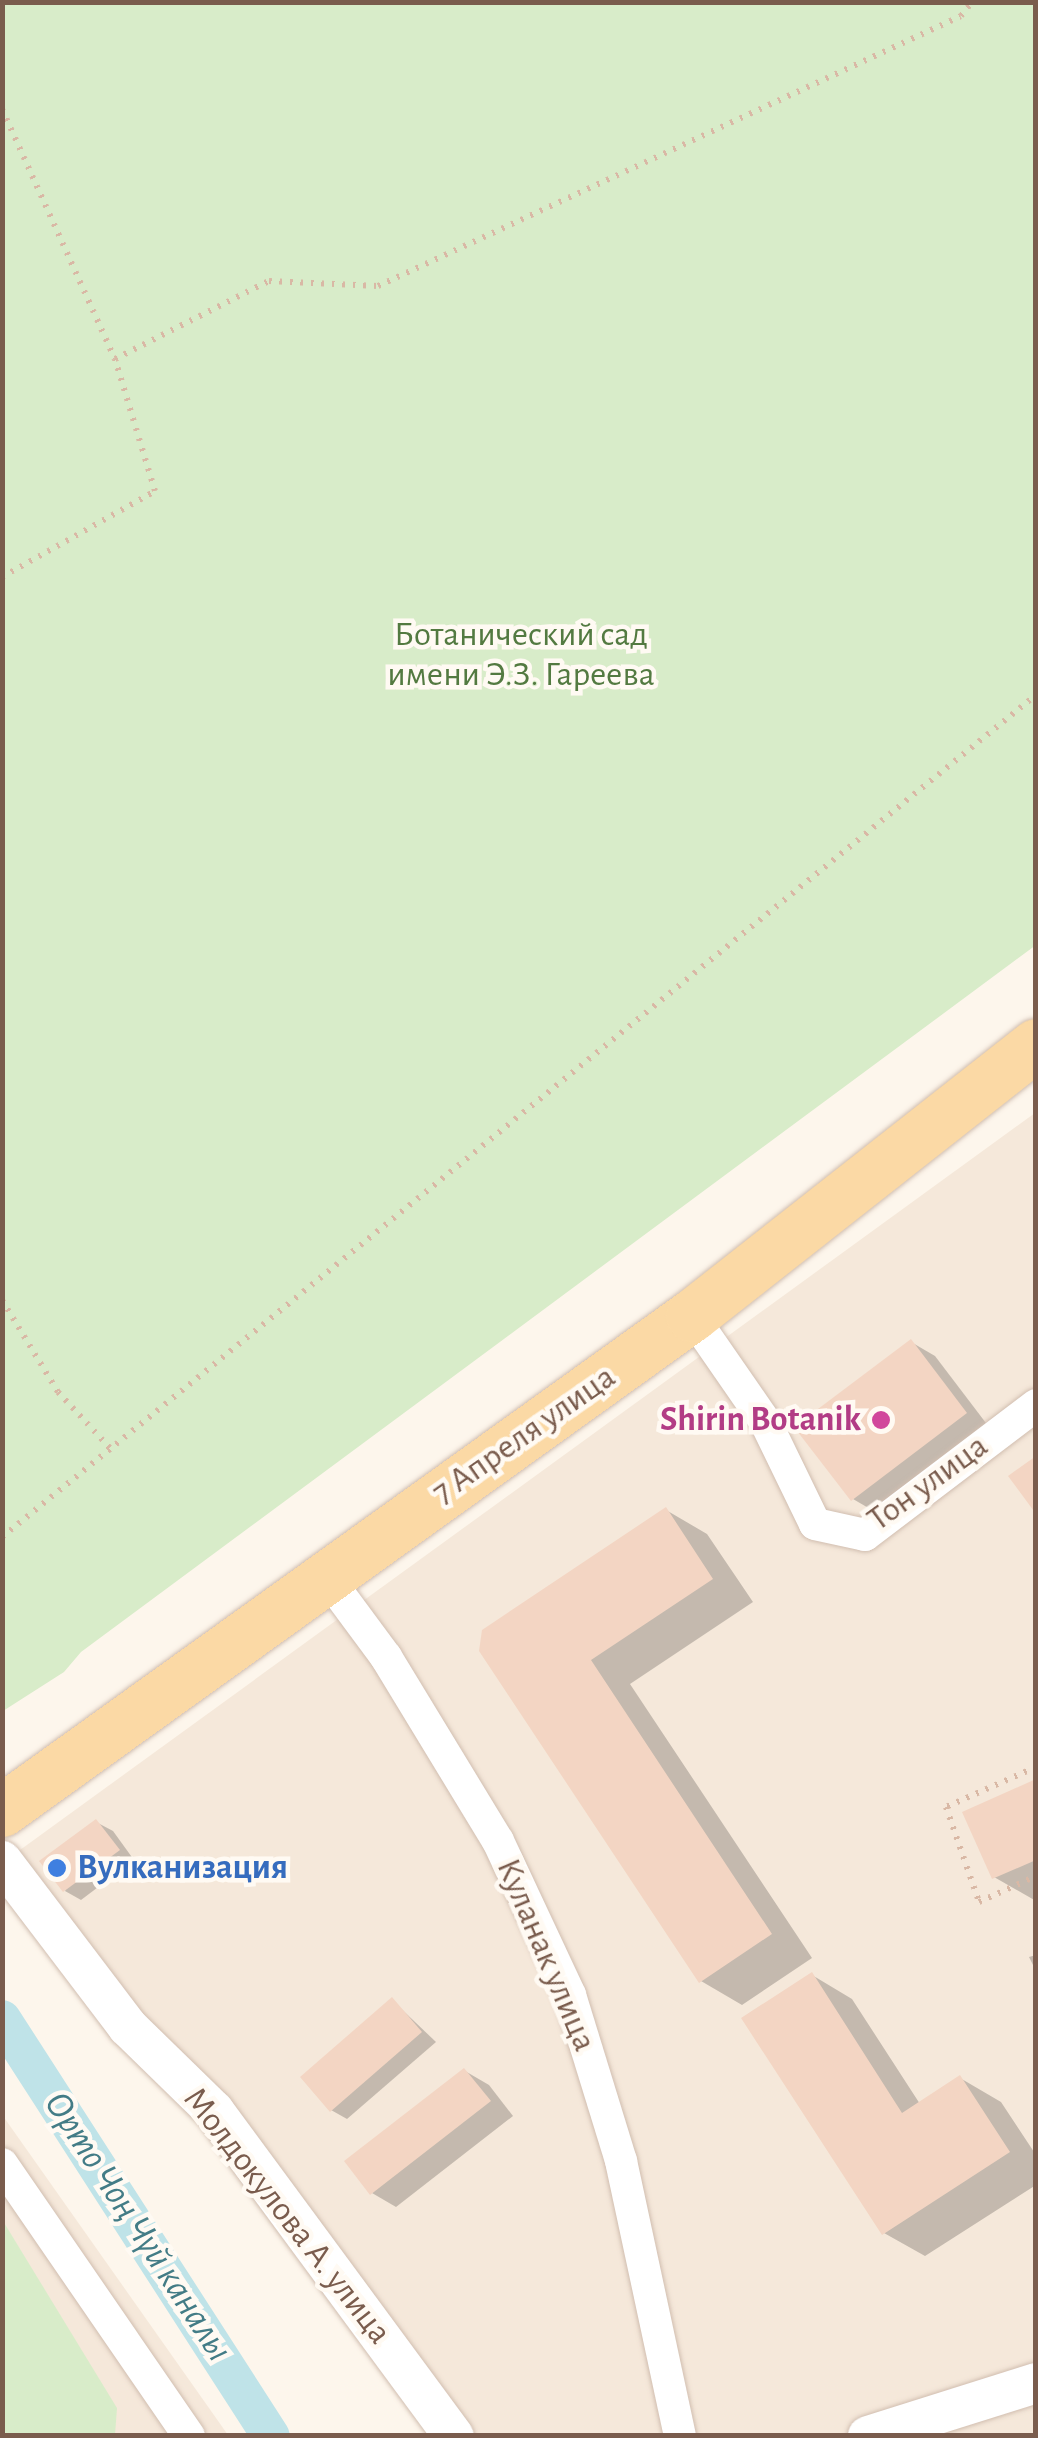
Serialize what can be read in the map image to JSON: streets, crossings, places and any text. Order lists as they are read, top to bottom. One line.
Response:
{"streets":{"main road":["7 Апреля улица"],"street":["Тон улица","Куланак улица","Молдокулова А. улица"]},"crossings":[["7 Апреля улица","Тон улица"],["7 Апреля улица","Куланак улица"]],"water":["Орто Чоң Чүй каналы"],"parks":["Ботанический сад имени Э.З. Гареева"],"places":["Shirin Botanik","Вулканизация"]}
